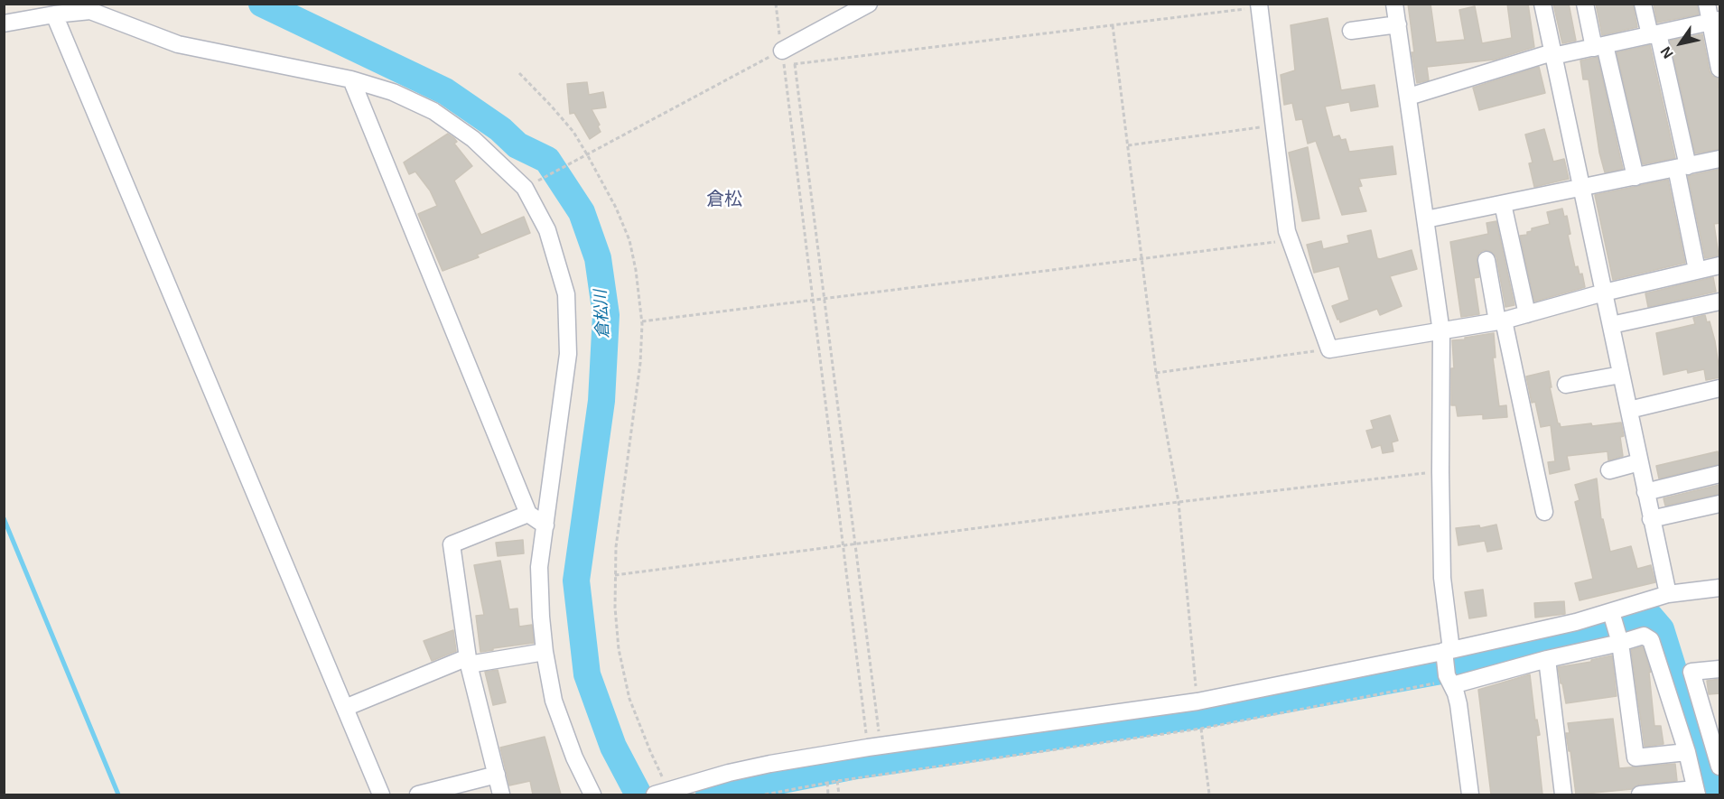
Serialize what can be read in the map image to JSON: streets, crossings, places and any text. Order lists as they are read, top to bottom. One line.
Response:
{"districts":["倉松"],"water":["倉松川"],"north":"bottom left"}
